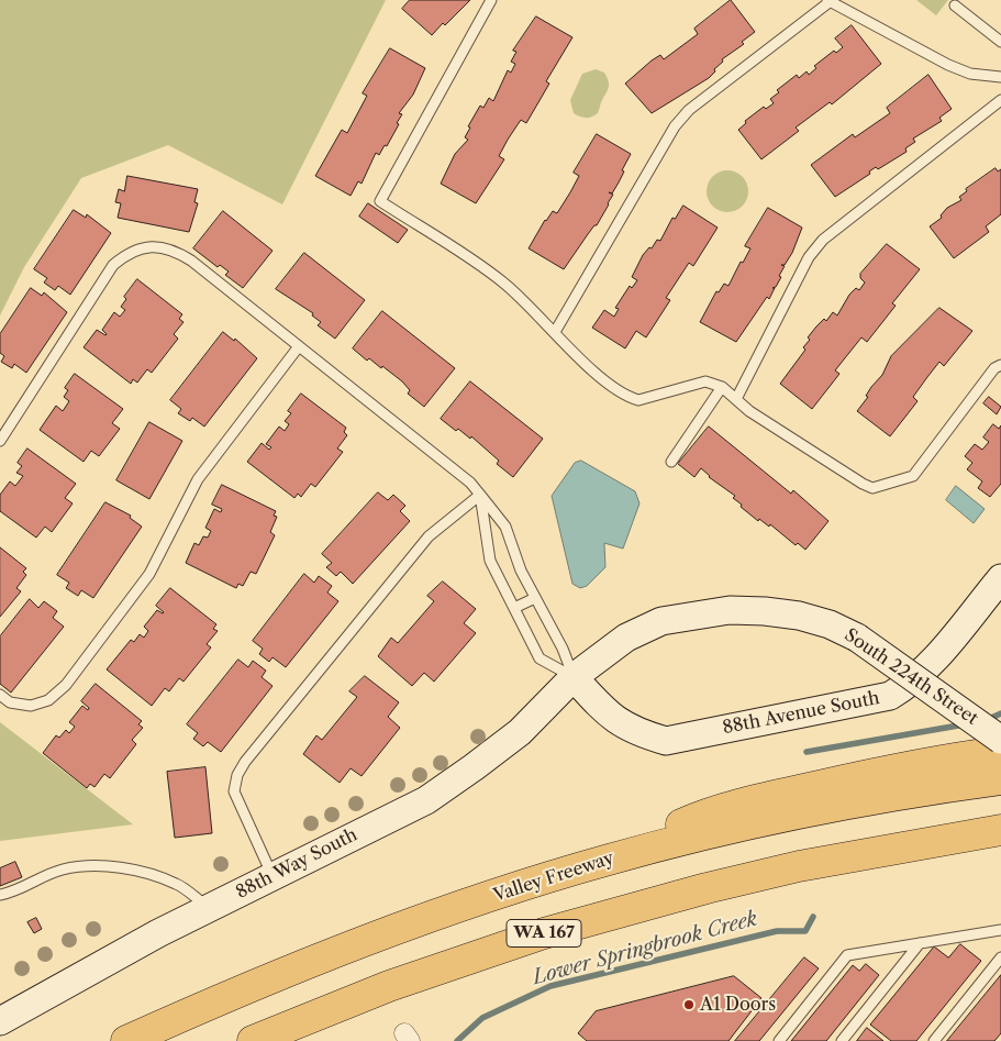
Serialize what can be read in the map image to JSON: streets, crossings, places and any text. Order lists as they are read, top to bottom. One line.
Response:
{"streets":{"highway":["Valley Freeway","WA 167"],"street":["South 224th Street","88th Avenue South","88th Way South"]},"crossings":[["South 224th Street","88th Avenue South"],["South 224th Street","88th Way South"],["88th Avenue South","88th Way South"]],"water":["Lower Springbrook Creek"],"places":["A1 Doors"]}
